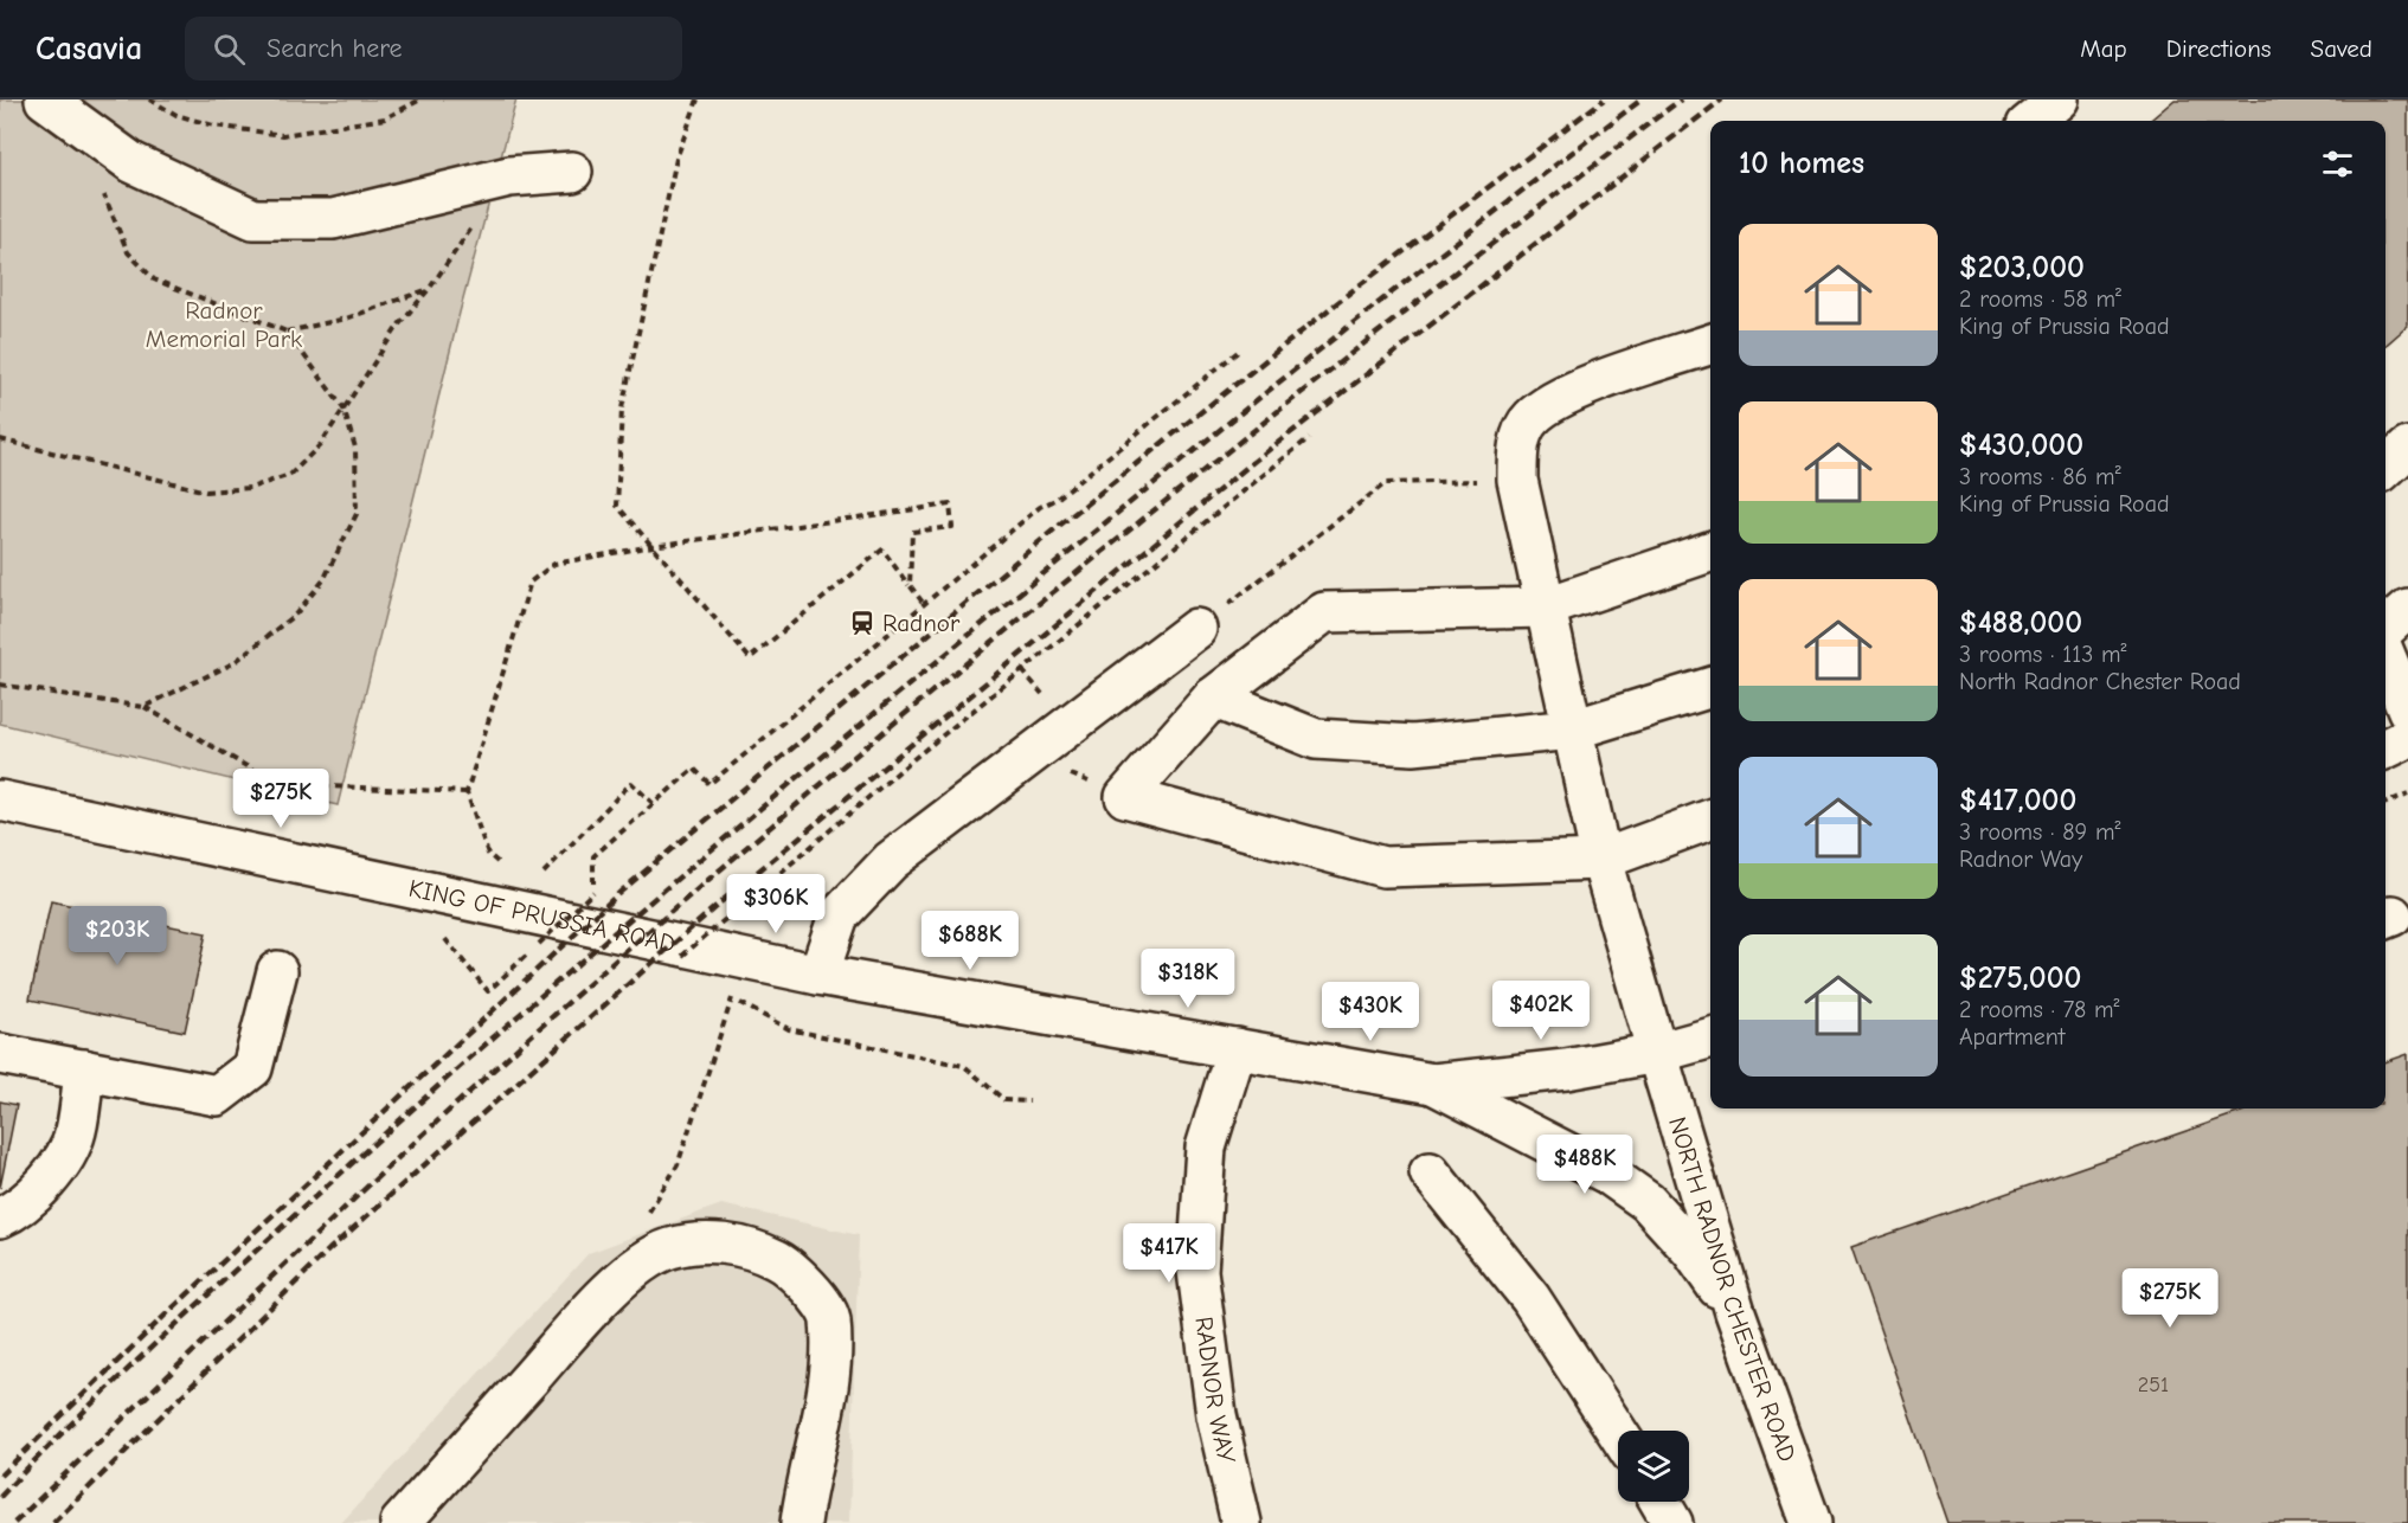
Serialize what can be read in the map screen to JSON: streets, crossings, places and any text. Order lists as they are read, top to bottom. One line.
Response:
{"streets":{"main road":["KING OF PRUSSIA ROAD","NORTH RADNOR CHESTER ROAD","RADNOR WAY"]},"crossings":[["KING OF PRUSSIA ROAD","NORTH RADNOR CHESTER ROAD"],["KING OF PRUSSIA ROAD","RADNOR WAY"]],"parks":["Radnor Memorial Park"],"places":{"station":["Radnor"]},"house_numbers":["251"],"page":{"header":"Casavia","search":"Search here","nav":["Map","Directions","Saved"],"heading":"10 homes","list":[{"name":"$203,000","note":"2 rooms · 58 m² · King of Prussia Road"},{"name":"$430,000","note":"3 rooms · 86 m² · King of Prussia Road"},{"name":"$488,000","note":"3 rooms · 113 m² · North Radnor Chester Road"},{"name":"$417,000","note":"3 rooms · 89 m² · Radnor Way"},{"name":"$275,000","note":"2 rooms · 78 m² · Apartment"}],"price":["$275K","$306K","$203K","$688K","$318K","$402K","$430K","$488K","$417K","$275K"]}}
